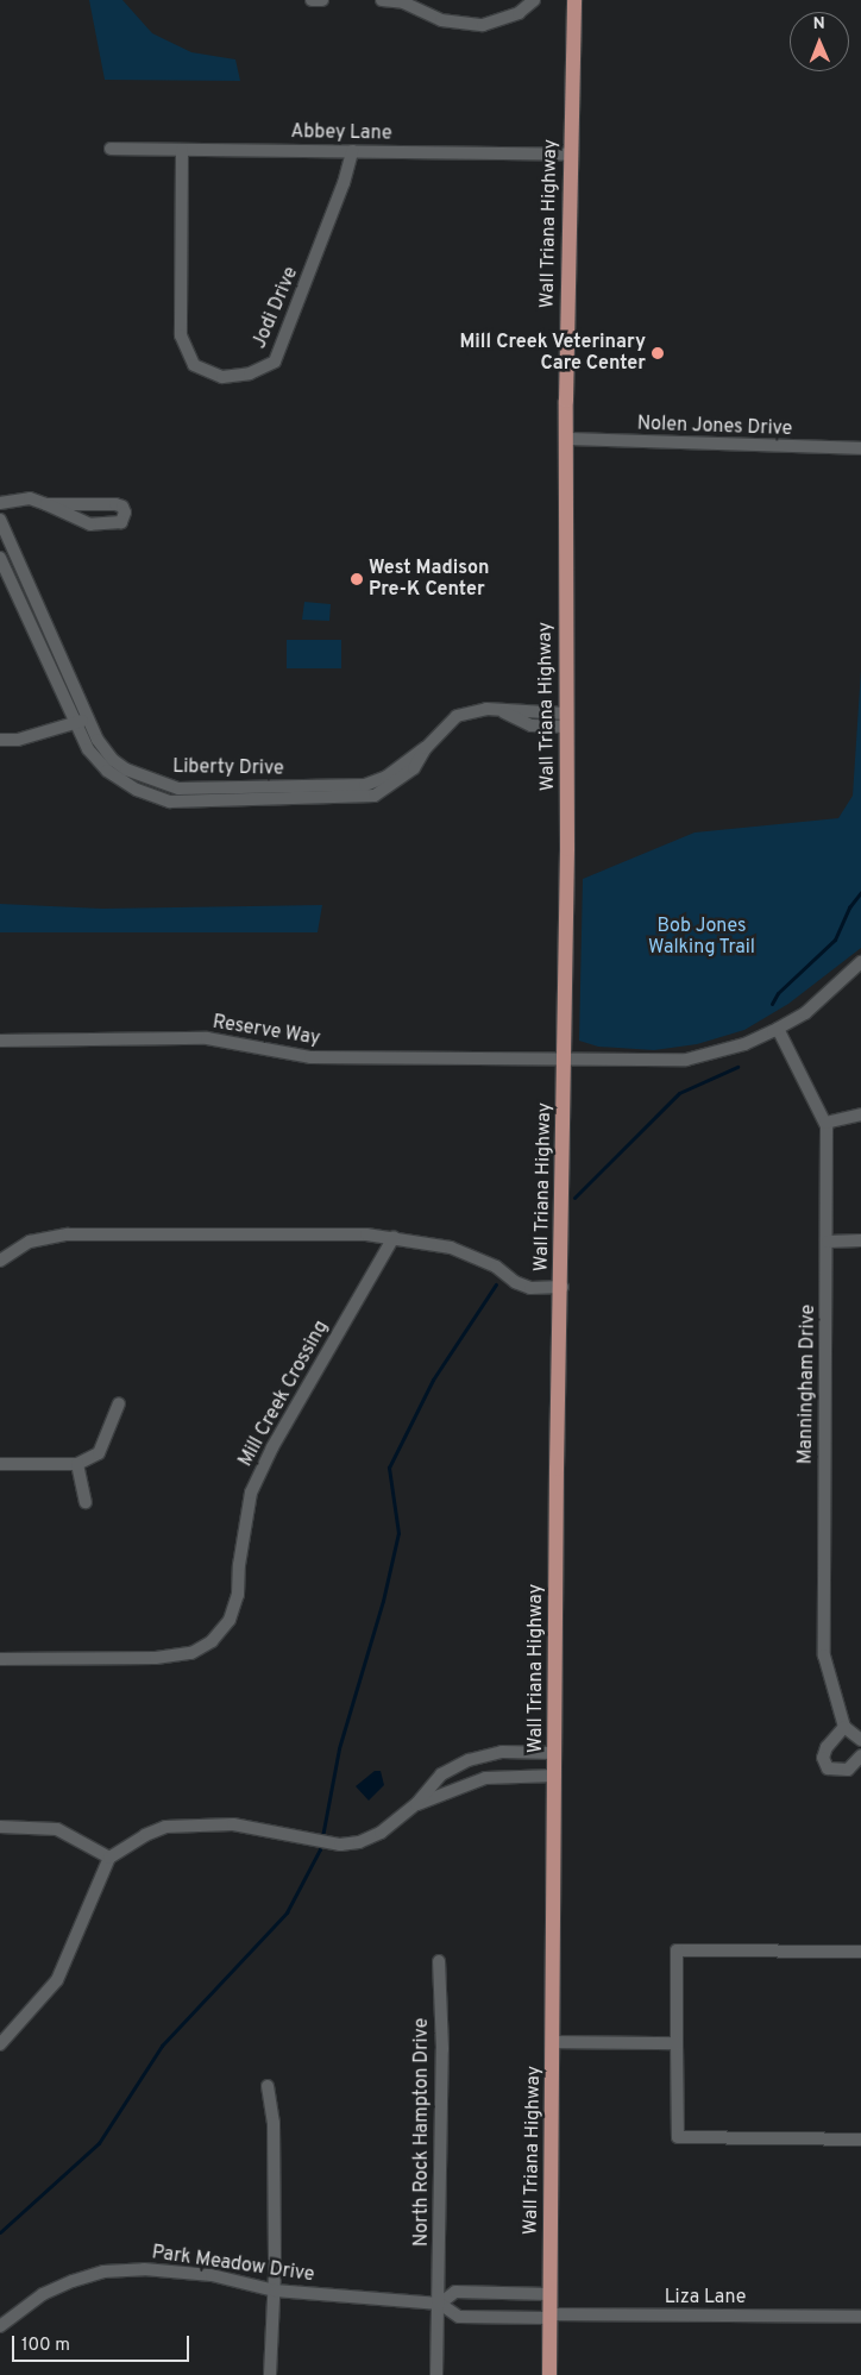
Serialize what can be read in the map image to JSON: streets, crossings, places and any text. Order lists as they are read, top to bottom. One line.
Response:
{"streets":{"main road":["Wall Triana Highway"],"street":["Abbey Lane","Jodi Drive","Nolen Jones Drive","Liberty Drive","Reserve Way","Manningham Drive","Mill Creek Crossing","North Rock Hampton Drive","Park Meadow Drive","Liza Lane"]},"crossings":[["Abbey Lane","Wall Triana Highway"],["Abbey Lane","Jodi Drive"],["Wall Triana Highway","Nolen Jones Drive"],["Wall Triana Highway","Liberty Drive"],["Wall Triana Highway","Reserve Way"],["Wall Triana Highway","Park Meadow Drive"],["Wall Triana Highway","Liza Lane"],["Reserve Way","Manningham Drive"],["North Rock Hampton Drive","Park Meadow Drive"],["Park Meadow Drive","Liza Lane"]],"parks":["Bob Jones Walking Trail"],"places":["Mill Creek Veterinary Care Center","West Madison Pre-K Center"],"scale_bar":"100 m","north":"top"}
